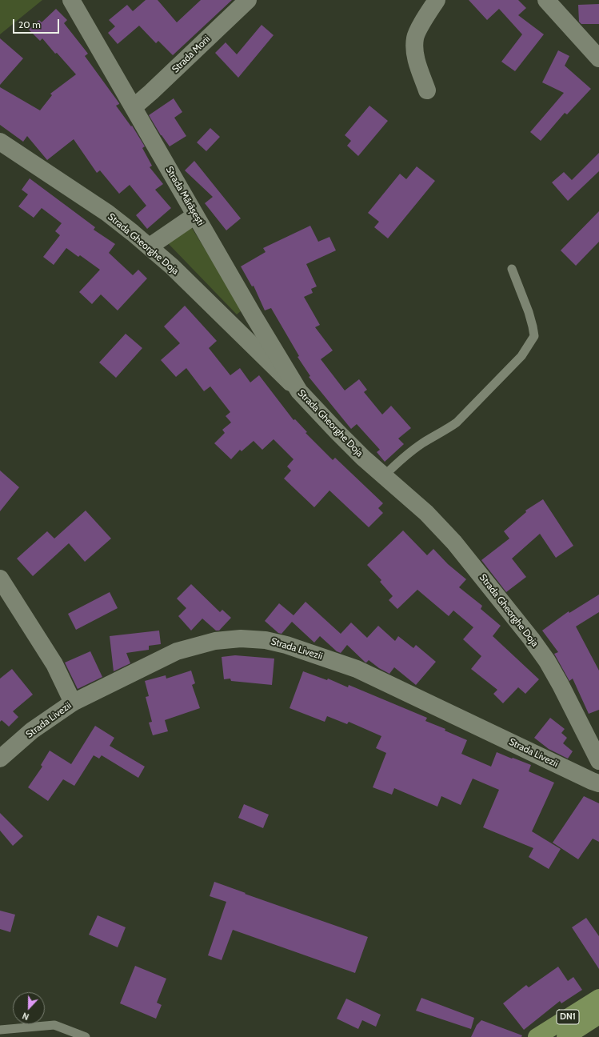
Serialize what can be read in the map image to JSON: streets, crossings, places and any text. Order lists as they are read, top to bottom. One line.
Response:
{"streets":{"main road":["DN1"],"street":["Strada Morii","Strada Mărășești","Strada Gheorghe Doja","Strada Livezii"]},"crossings":[["Strada Morii","Strada Mărășești"],["Strada Mărășești","Strada Gheorghe Doja"]],"scale_bar":"20 m","north":"bottom"}
